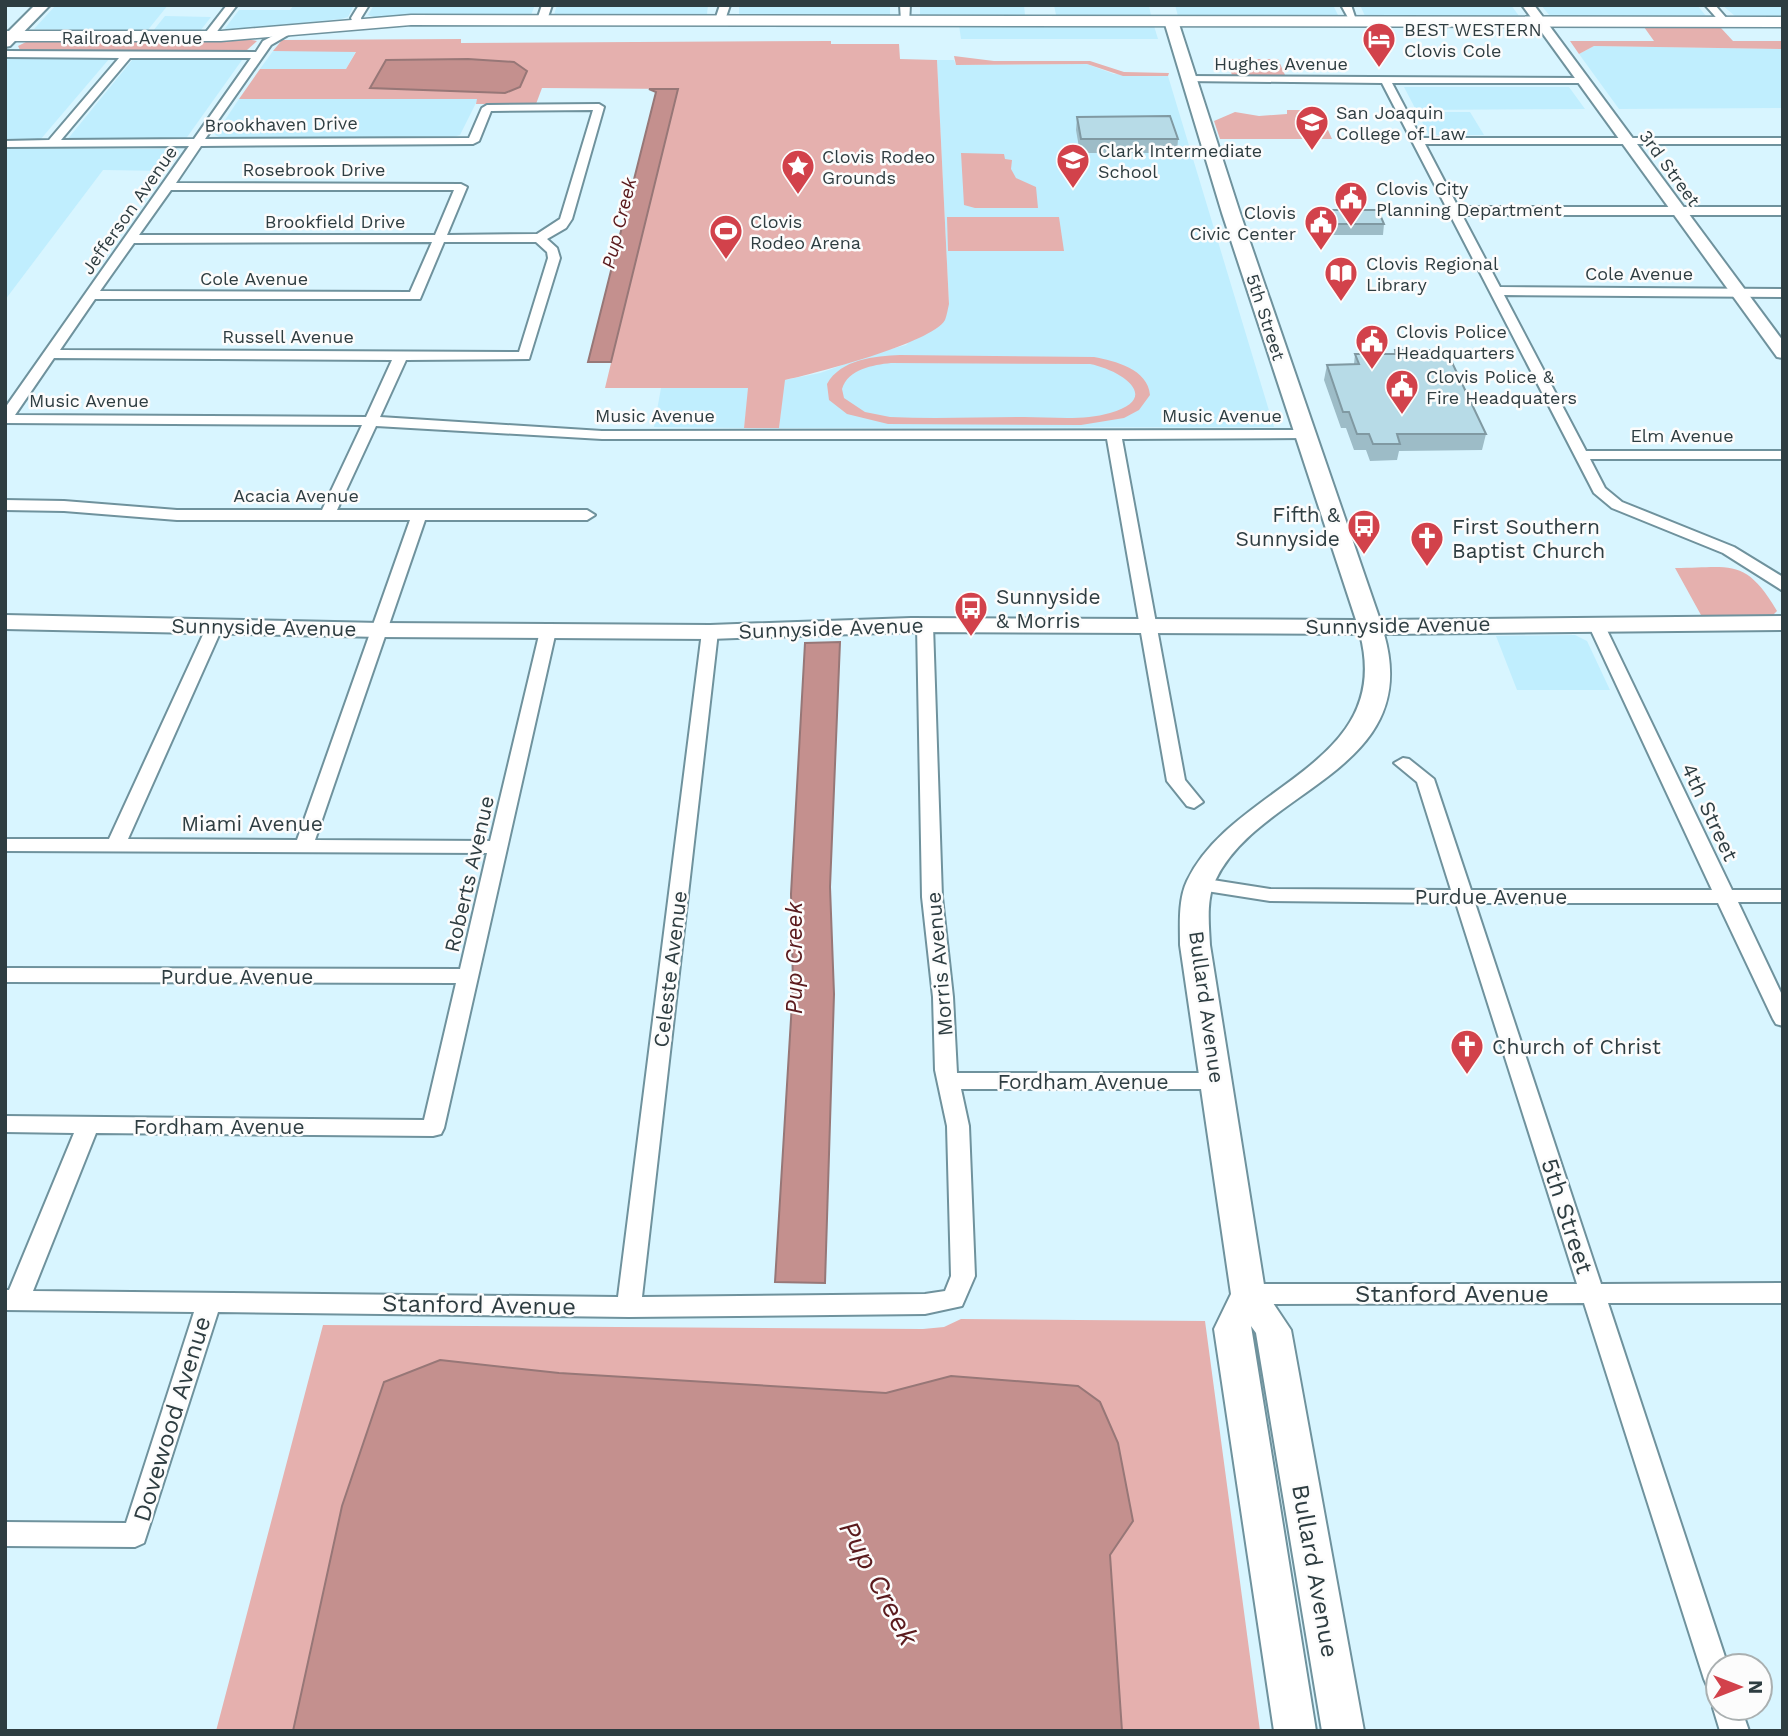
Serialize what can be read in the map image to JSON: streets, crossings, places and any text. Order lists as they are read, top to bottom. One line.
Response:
{"streets":{"main road":["5th Street","Sunnyside Avenue","Bullard Avenue"],"street":["Railroad Avenue","Hughes Avenue","Brookhaven Drive","3rd Street","Rosebrook Drive","Jefferson Avenue","Brookfield Drive","Cole Avenue","Russell Avenue","Music Avenue","Elm Avenue","Acacia Avenue","4th Street","Miami Avenue","Roberts Avenue","Purdue Avenue","Morris Avenue","Celeste Avenue","Fordham Avenue","Stanford Avenue","Dovewood Avenue"]},"crossings":[["Railroad Avenue","Jefferson Avenue"],["Hughes Avenue","3rd Street"],["Hughes Avenue","5th Street"],["Brookhaven Drive","Jefferson Avenue"],["Brookhaven Drive","Brookfield Drive"],["Brookhaven Drive","Russell Avenue"],["3rd Street","Cole Avenue"],["Rosebrook Drive","Jefferson Avenue"],["Rosebrook Drive","Brookfield Drive"],["Rosebrook Drive","Cole Avenue"],["Jefferson Avenue","Brookfield Drive"],["Jefferson Avenue","Cole Avenue"],["Jefferson Avenue","Russell Avenue"],["Jefferson Avenue","Music Avenue"],["Brookfield Drive","Cole Avenue"],["Brookfield Drive","Russell Avenue"],["5th Street","Music Avenue"],["5th Street","Sunnyside Avenue"],["5th Street","Purdue Avenue"],["5th Street","Bullard Avenue"],["5th Street","Stanford Avenue"],["Sunnyside Avenue","4th Street"],["Sunnyside Avenue","Roberts Avenue"],["Sunnyside Avenue","Morris Avenue"],["Sunnyside Avenue","Celeste Avenue"],["Sunnyside Avenue","Bullard Avenue"],["4th Street","Purdue Avenue"],["Miami Avenue","Roberts Avenue"],["Roberts Avenue","Purdue Avenue"],["Roberts Avenue","Fordham Avenue"],["Purdue Avenue","Bullard Avenue"],["Morris Avenue","Fordham Avenue"],["Morris Avenue","Stanford Avenue"],["Celeste Avenue","Stanford Avenue"],["Bullard Avenue","Fordham Avenue"],["Bullard Avenue","Stanford Avenue"],["Stanford Avenue","Dovewood Avenue"]],"water":["Pup Creek"],"places":{"hotel":["BEST WESTERN Clovis Cole"],"school or university":["San Joaquin College of Law","Clark Intermediate School"],"place":["Clovis Rodeo Grounds"],"public building":["Clovis City Planning Department","Clovis Civic Center","Clovis Police Headquarters","Clovis Police & Fire Headquaters"],"sports":["Clovis Rodeo Arena"],"library":["Clovis Regional Library"],"bus stop":["Fifth & Sunnyside","Sunnyside & Morris"],"church":["First Southern Baptist Church","Church of Christ"]},"north":"right"}
